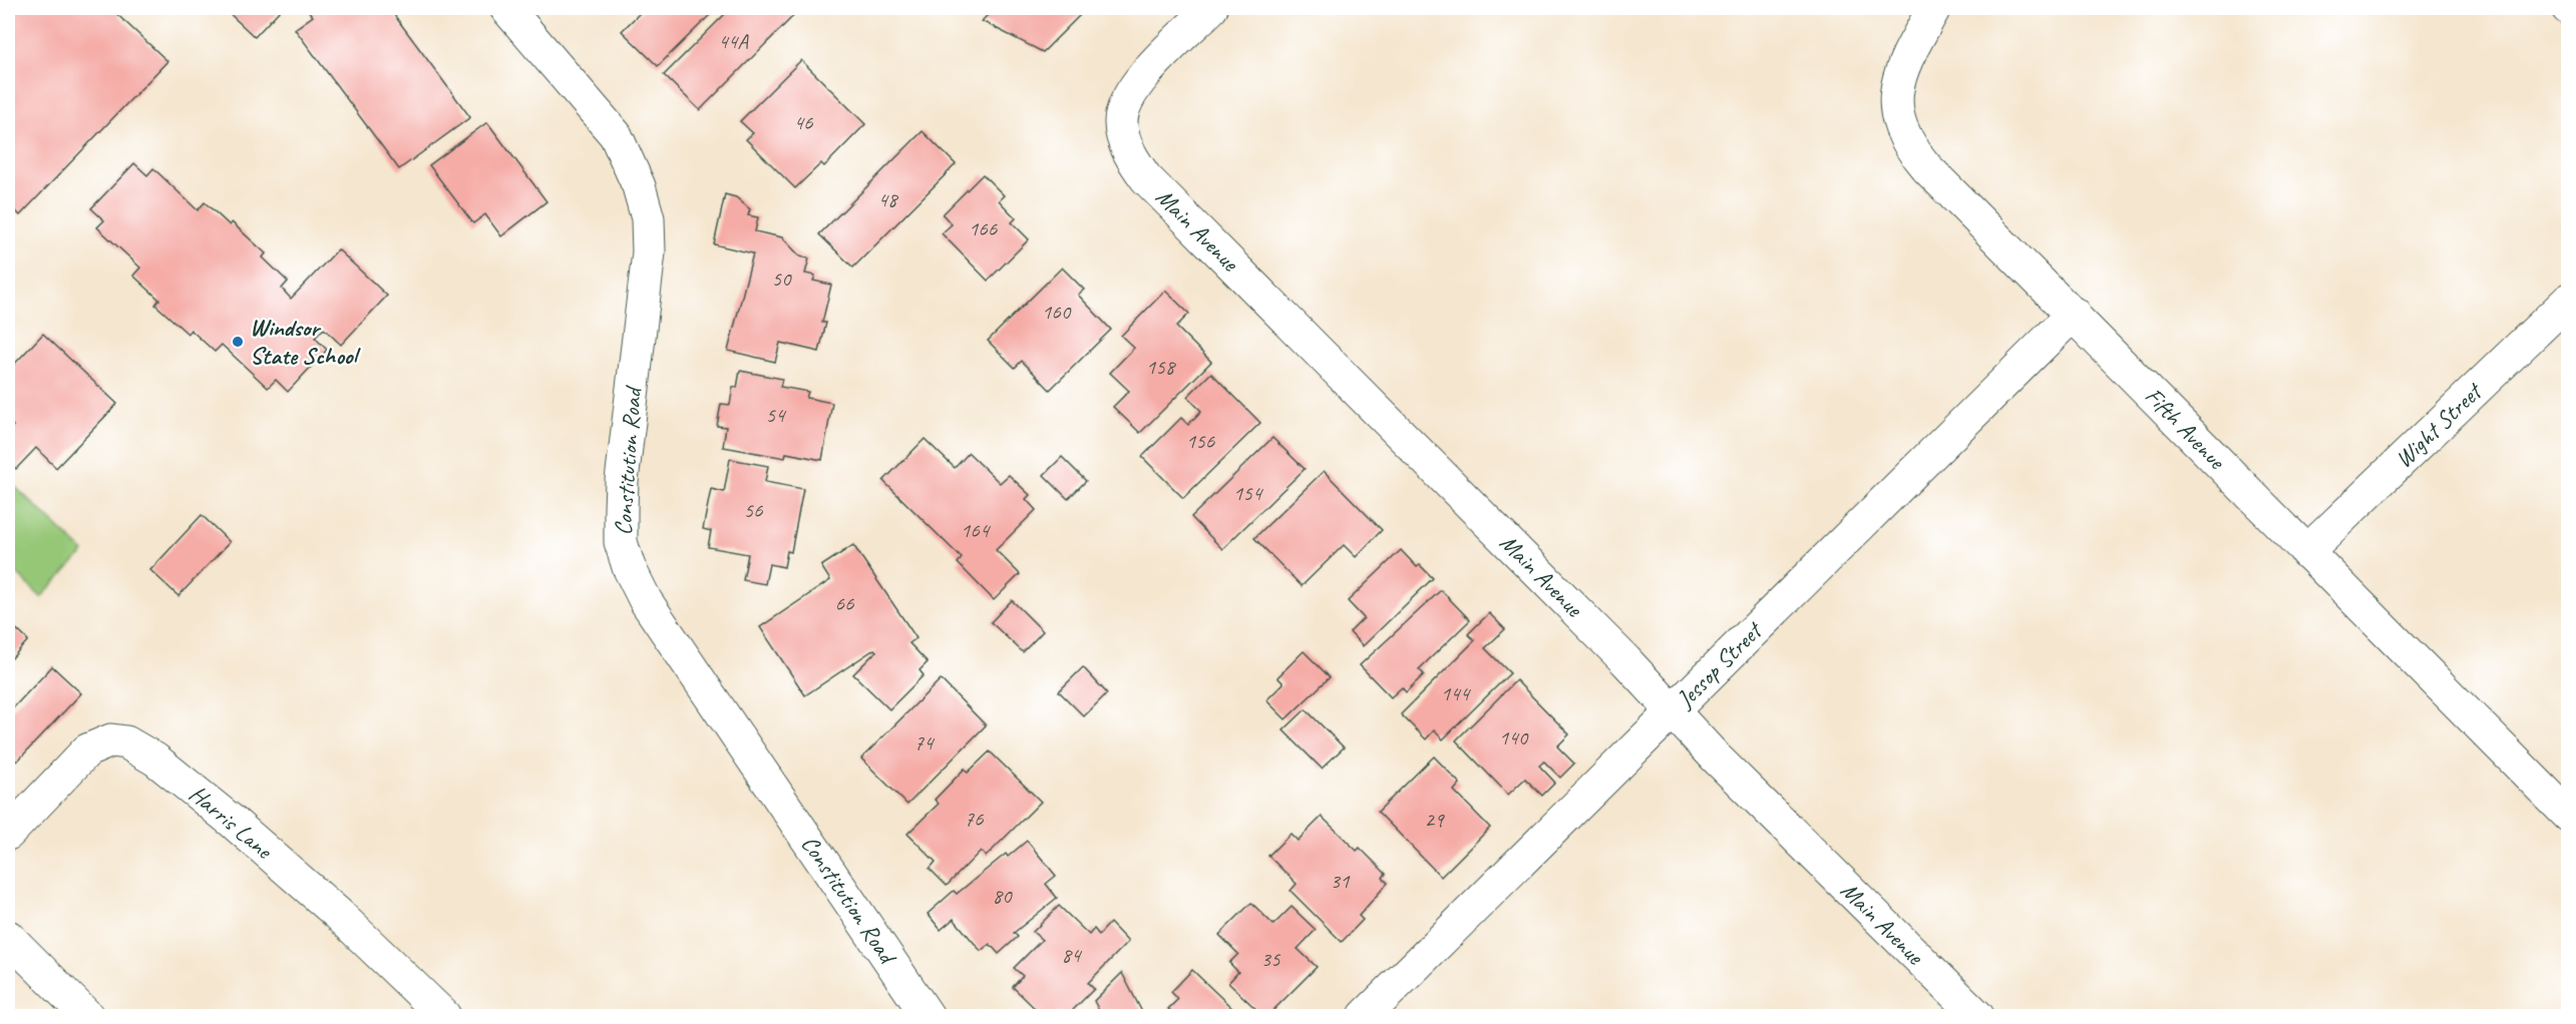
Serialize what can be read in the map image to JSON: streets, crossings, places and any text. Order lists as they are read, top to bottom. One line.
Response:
{"streets":{"street":["Main Avenue","Wight Street","Fifth Avenue","Constitution Road","Jessop Street","Harris Lane"]},"crossings":[["Main Avenue","Jessop Street"],["Wight Street","Fifth Avenue"],["Fifth Avenue","Jessop Street"]],"places":["Windsor State School"],"house_numbers":["44A","46","48","166","50","160","158","54","156","154","56","164","66","144","140","74","76","29","31","80","84","35"]}
